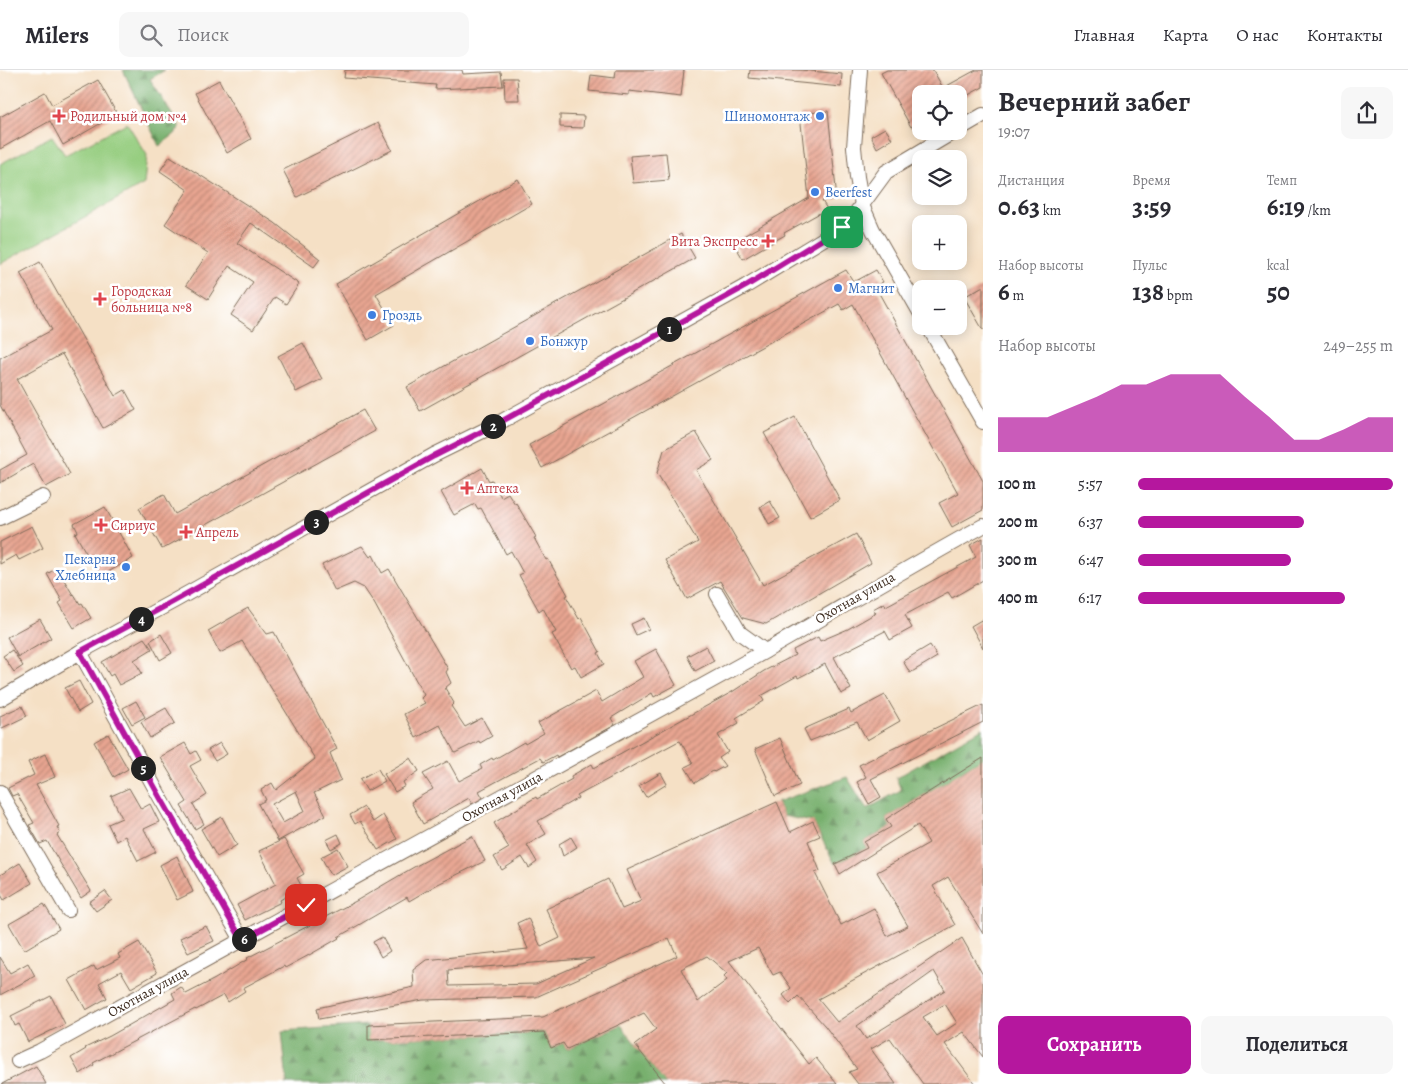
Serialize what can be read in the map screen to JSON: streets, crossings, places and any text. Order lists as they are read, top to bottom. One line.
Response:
{"streets":{"street":["Охотная улица"]},"places":{"health":["Родильный дом №4","Вита Экспресс","Городская больница №8","Аптека","Сириус","Апрель"],"other":["Шиномонтаж","Beerfest","Магнит","Гроздь","Бонжур","Пекарня Хлебница"]},"page":{"header":"Milers","search":"Поиск","nav":["Главная","Карта","О нас","Контакты"],"heading":["Вечерний забег","19:07"],"map_buttons":["+","−"],"stats":[["Дистанция","0.63 km"],["Время","3:59"],["Темп","6:19 /km"],["Набор высоты","6 m"],["Пульс","138 bpm"],["kcal","50"]],"pins":["1","2","3","4","5","6"],"chart":["Набор высоты","249–255 m"],"list":[{"name":"100 m","note":"5:57"},{"name":"200 m","note":"6:37"},{"name":"300 m","note":"6:47"},{"name":"400 m","note":"6:17"}],"buttons":["Сохранить","Поделиться"]}}
